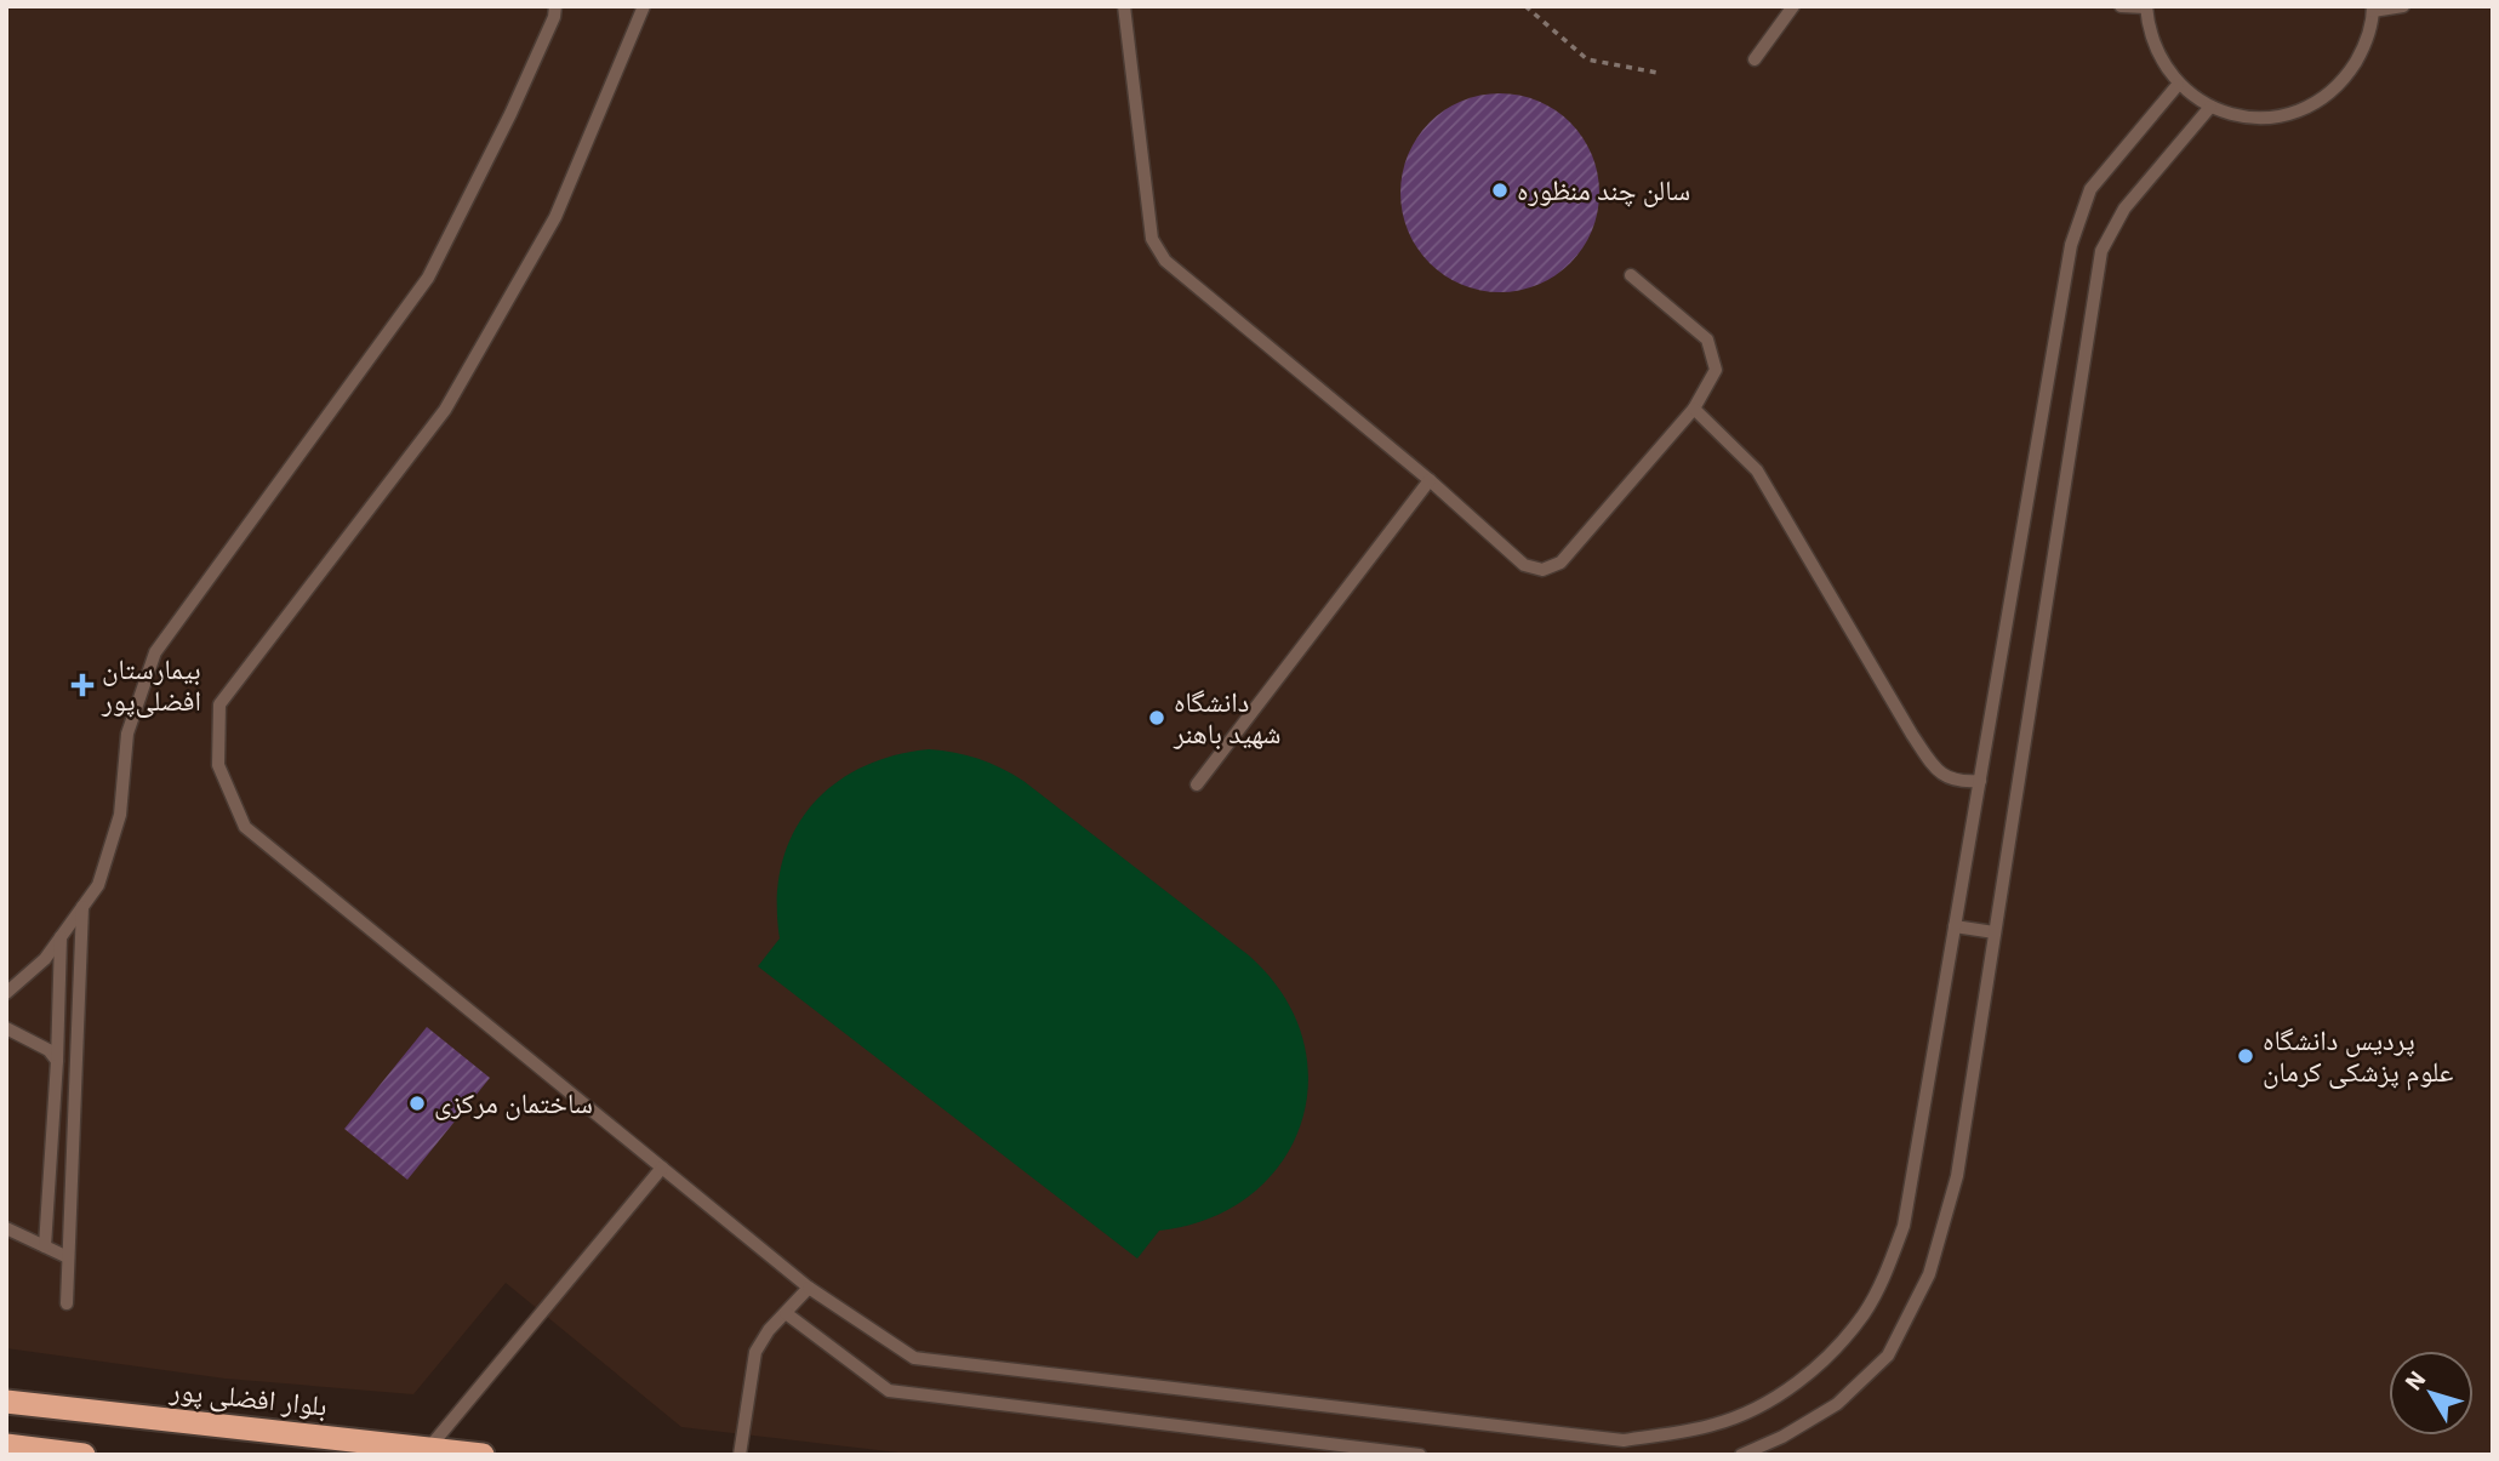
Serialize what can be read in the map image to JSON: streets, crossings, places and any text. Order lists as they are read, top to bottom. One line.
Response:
{"streets":{"highway":["بلوار افضلی پور"]},"places":{"other":["سالن چند منظوره","دانشگاه شهید باهنر","پردیس دانشگاه علوم پزشکی کرمان","ساختمان مرکزی"],"health":["بیمارستان افضلی‌پور"]},"north":"top left"}
